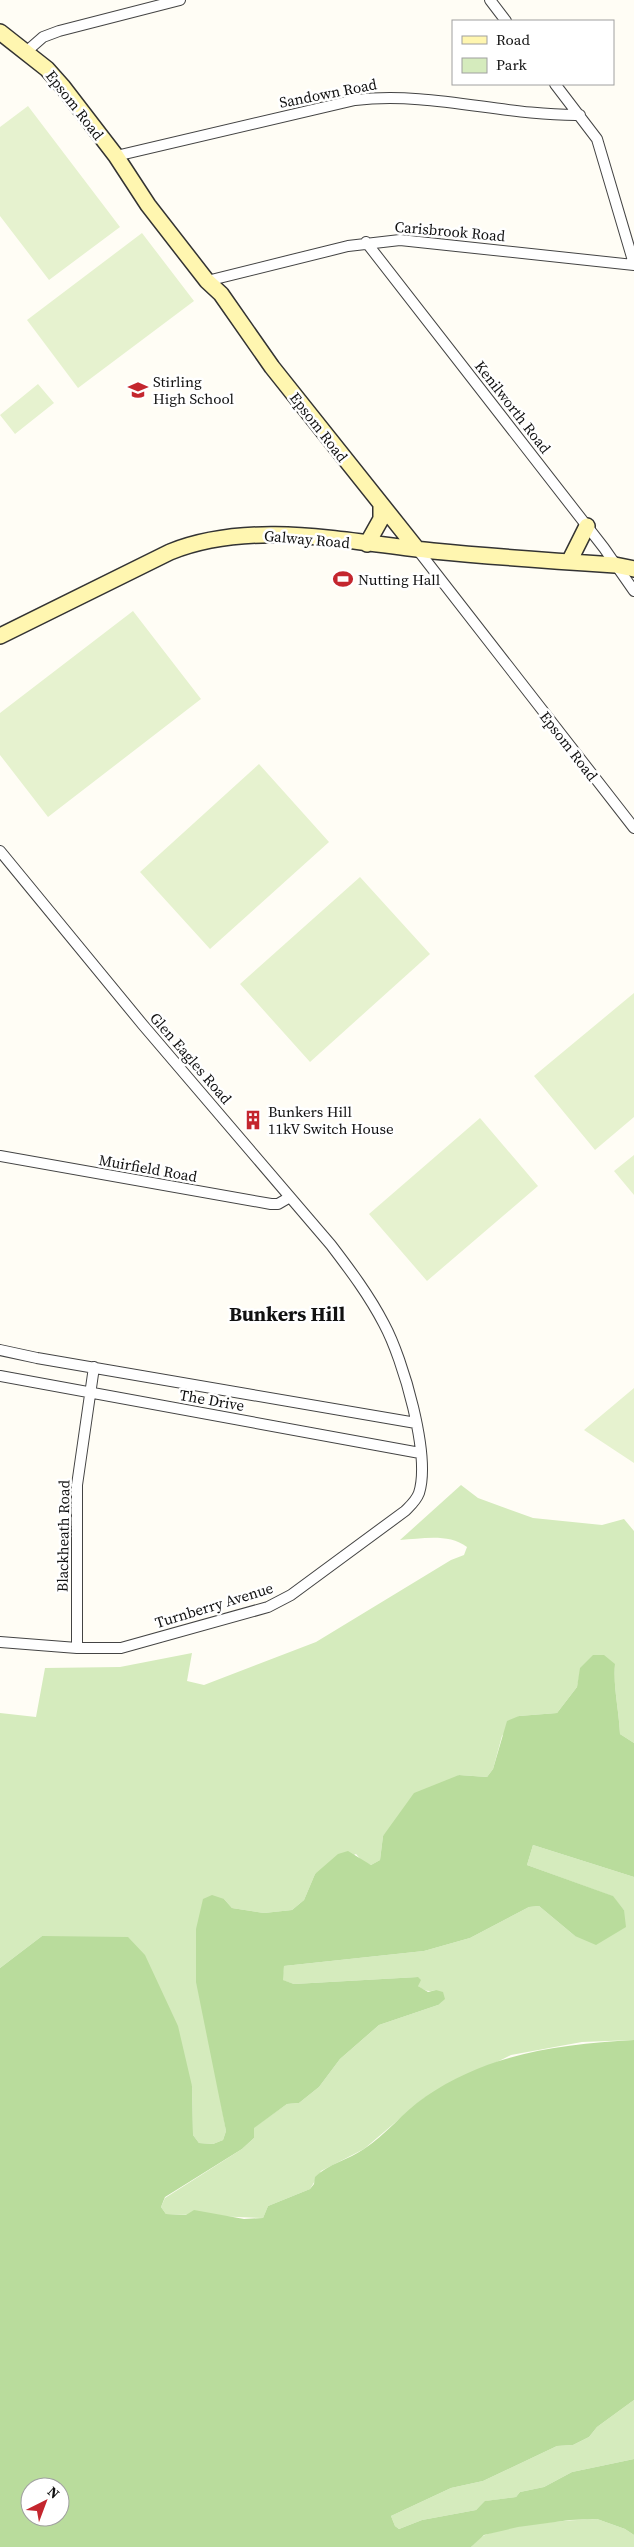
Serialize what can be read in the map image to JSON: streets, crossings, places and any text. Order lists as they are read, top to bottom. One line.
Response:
{"streets":{"street":["Sandown Road","Epsom Road","Carisbrook Road","Kenilworth Road","Galway Road","Glen Eagles Road","Muirfield Road","The Drive","Blackheath Road","Turnberry Avenue"]},"crossings":[["Sandown Road","Epsom Road"],["Epsom Road","Carisbrook Road"],["Epsom Road","Galway Road"],["Carisbrook Road","Kenilworth Road"],["Kenilworth Road","Galway Road"],["Glen Eagles Road","Muirfield Road"],["Glen Eagles Road","The Drive"],["Glen Eagles Road","Turnberry Avenue"],["The Drive","Blackheath Road"],["The Drive","Turnberry Avenue"],["Blackheath Road","Turnberry Avenue"]],"districts":["Bunkers Hill"],"places":{"school or university":["Stirling High School"],"sports":["Nutting Hall"],"building":["Bunkers Hill 11kV Switch House"]},"legend":["Road","Park"],"north":"top right"}
